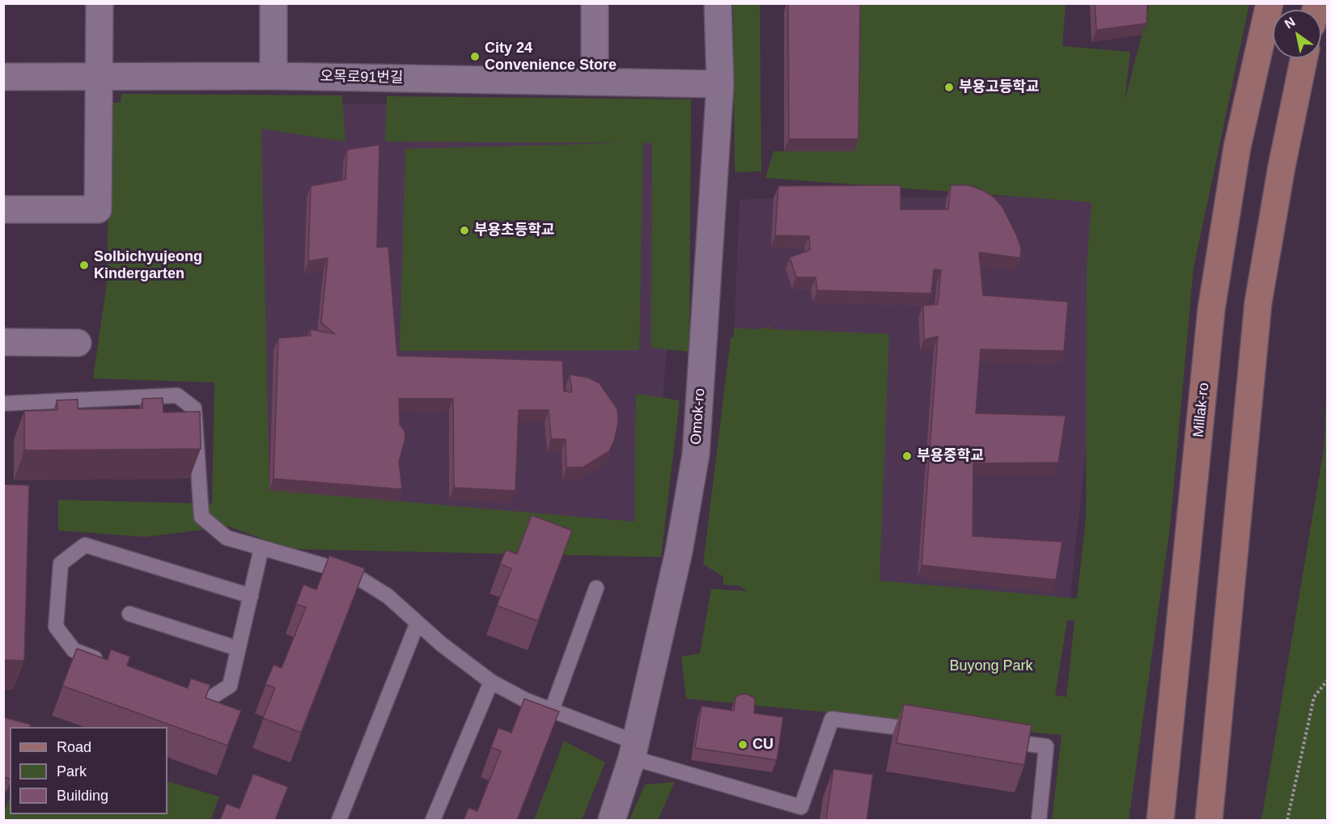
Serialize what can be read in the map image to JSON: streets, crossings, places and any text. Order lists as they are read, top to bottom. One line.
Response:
{"streets":{"main road":["Millak-ro"],"street":["오목로91번길","Omok-ro"]},"crossings":[["오목로91번길","Omok-ro"]],"parks":["Buyong Park"],"places":["City 24 Convenience Store","부용고등학교","부용초등학교","Solbichyujeong Kindergarten","부용중학교","CU"],"legend":["Road","Park","Building"],"north":"top left"}
